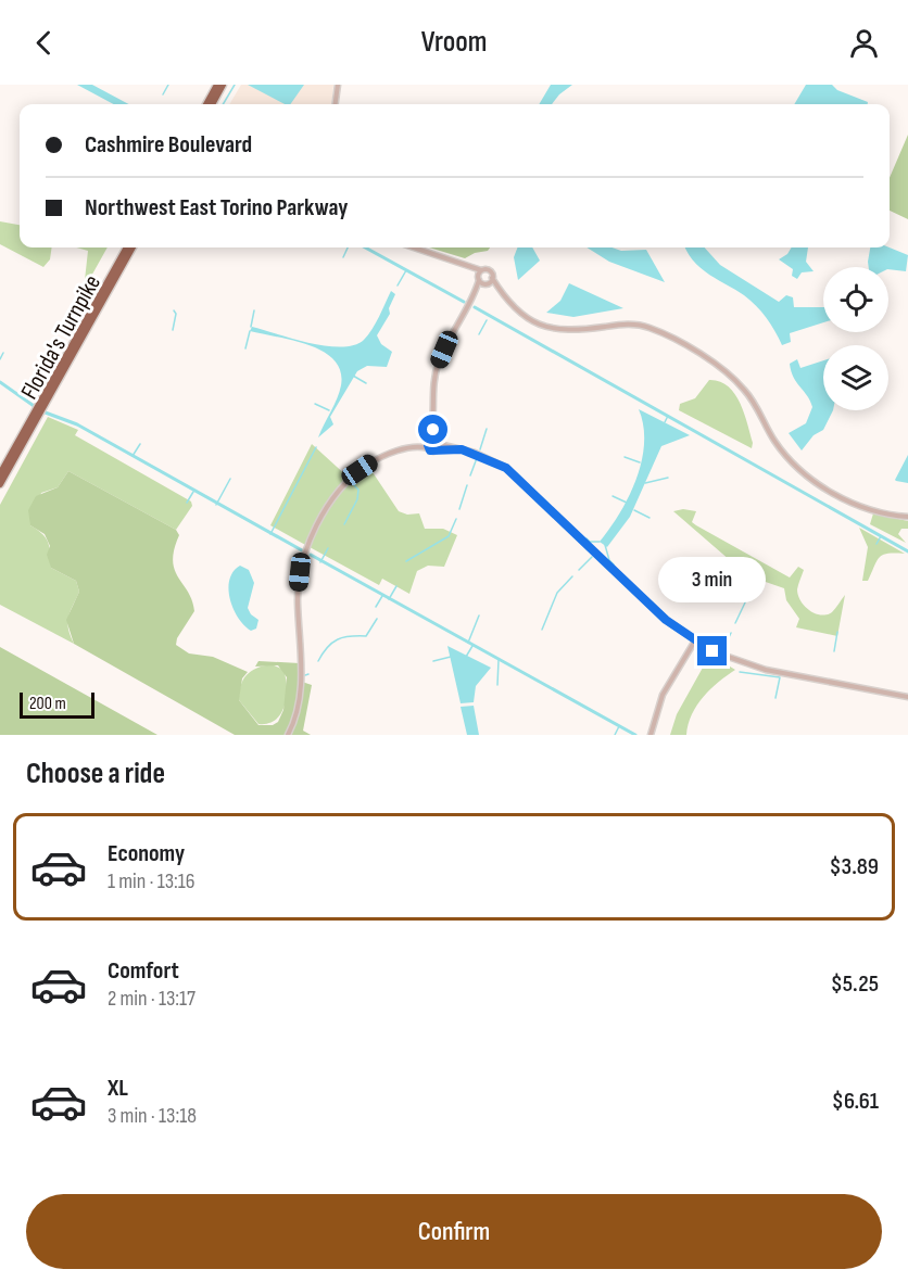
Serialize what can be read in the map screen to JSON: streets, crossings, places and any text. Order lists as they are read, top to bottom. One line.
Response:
{"streets":{"highway":["Florida's Turnpike"]},"scale_bar":"200 m","page":{"header":"Vroom","banner":["Cashmire Boulevard","Northwest East Torino Parkway"],"bubble":"3 min","scale":"200 m","heading":"Choose a ride","list":[{"name":"Economy","note":"1 min · 13:16","value":"$3.89"},{"name":"Comfort","note":"2 min · 13:17","value":"$5.25"},{"name":"XL","note":"3 min · 13:18","value":"$6.61"}],"buttons":"Confirm"}}
